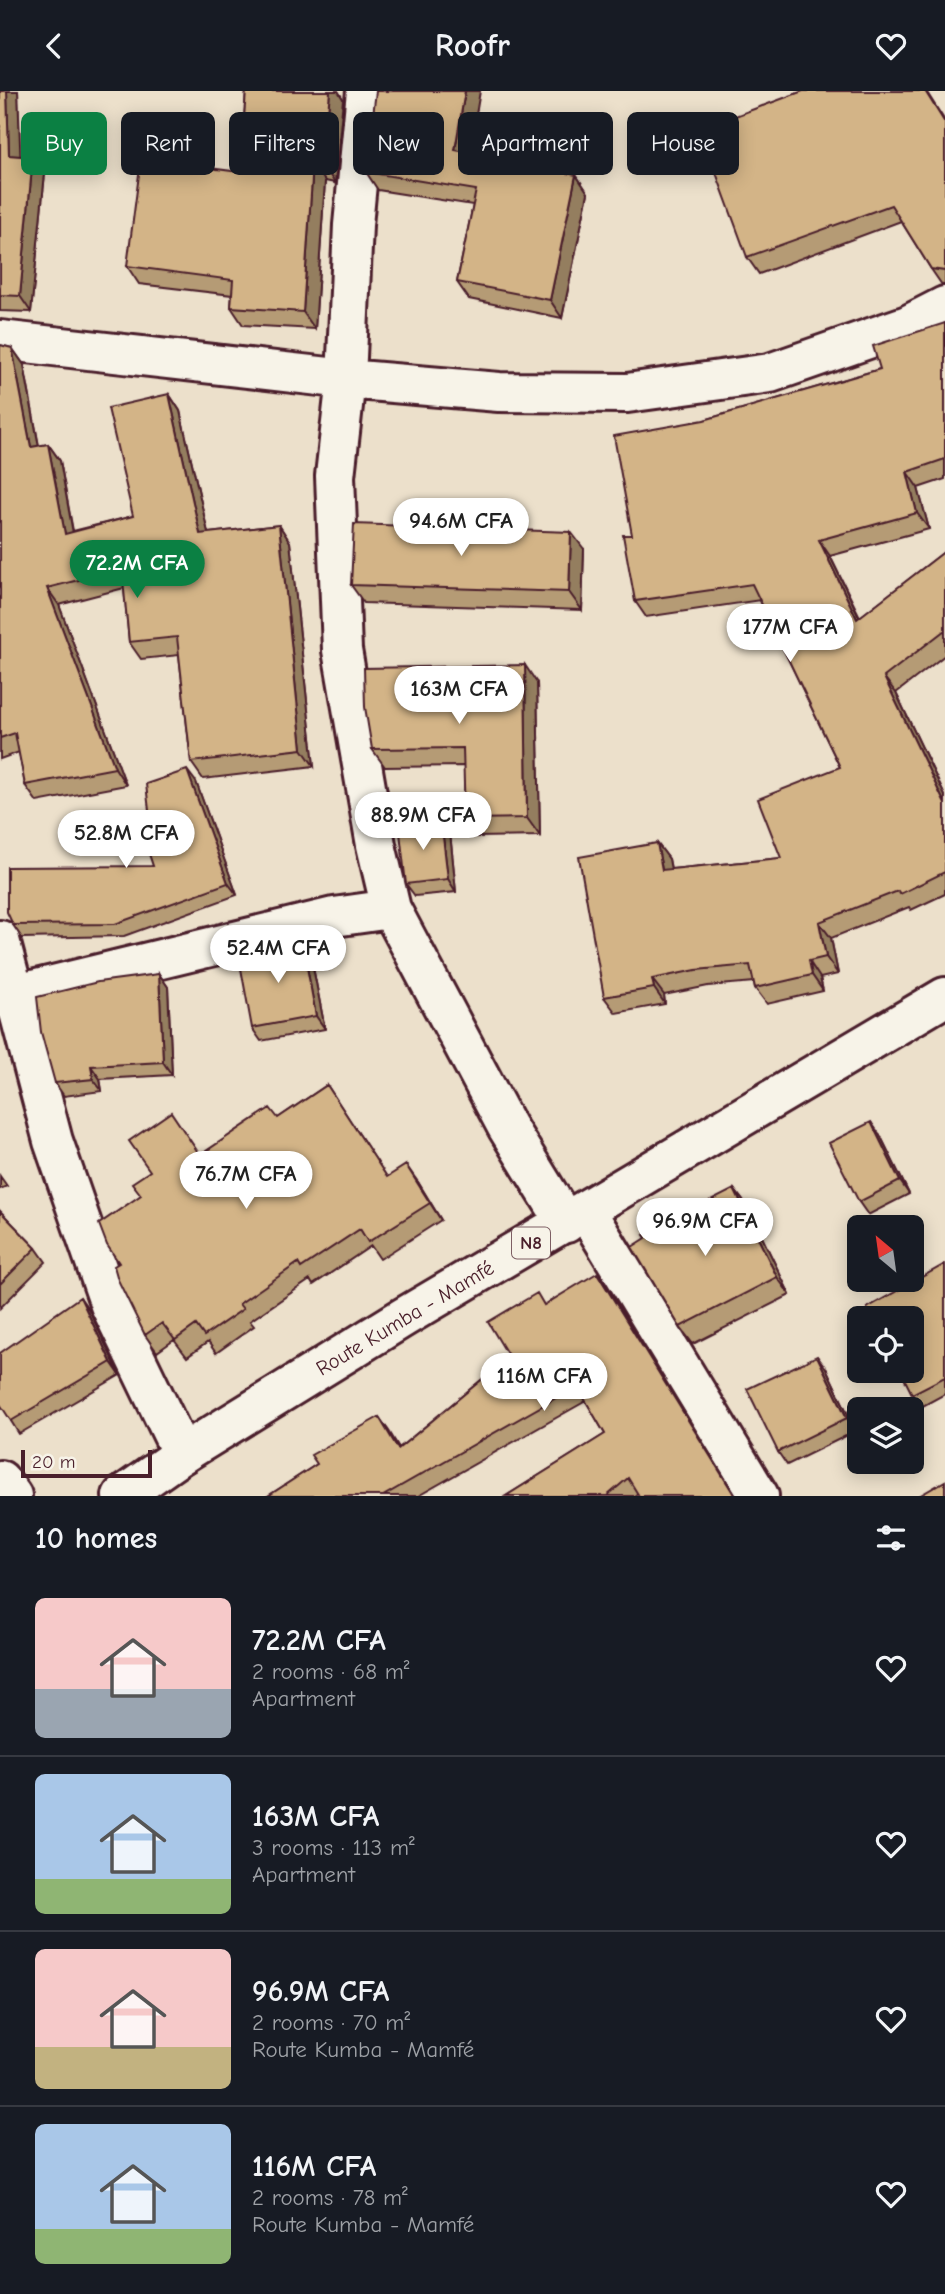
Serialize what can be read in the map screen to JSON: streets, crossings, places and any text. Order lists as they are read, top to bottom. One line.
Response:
{"streets":{"main road":["N8","Route Kumba - Mamfé"]},"scale_bar":"20 m","north":"top left","page":{"header":"Roofr","chip":["Buy","Rent","Filters","New","Apartment","House"],"price":["94.6M CFA","72.2M CFA","177M CFA","163M CFA","88.9M CFA","52.8M CFA","52.4M CFA","76.7M CFA","96.9M CFA","116M CFA"],"scale":"20 m","heading":"10 homes","list":[{"name":"72.2M CFA","note":"2 rooms · 68 m² · Apartment"},{"name":"163M CFA","note":"3 rooms · 113 m² · Apartment"},{"name":"96.9M CFA","note":"2 rooms · 70 m² · Route Kumba - Mamfé"},{"name":"116M CFA","note":"2 rooms · 78 m² · Route Kumba - Mamfé"}]}}
